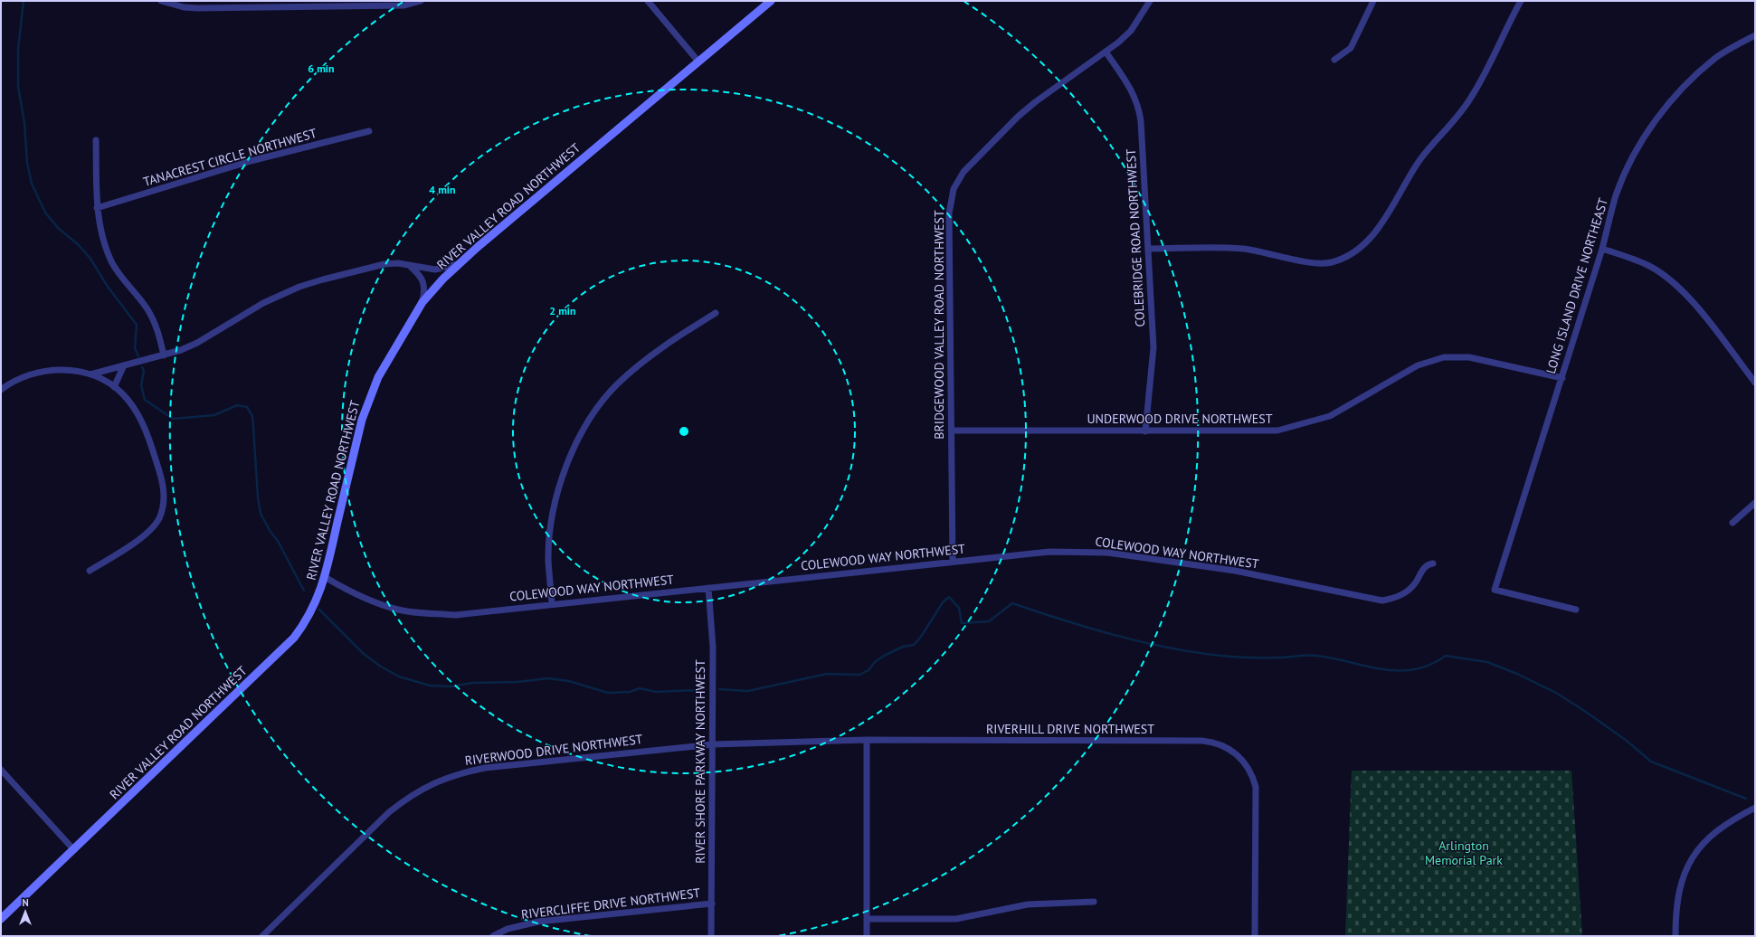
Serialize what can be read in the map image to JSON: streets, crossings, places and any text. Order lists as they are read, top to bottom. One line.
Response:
{"streets":{"street":["TANACREST CIRCLE NORTHWEST","RIVER VALLEY ROAD NORTHWEST","COLEBRIDGE ROAD NORTHWEST","LONG ISLAND DRIVE NORTHEAST","BRIDGEWOOD VALLEY ROAD NORTHWEST","UNDERWOOD DRIVE NORTHWEST","COLEWOOD WAY NORTHWEST","RIVERHILL DRIVE NORTHWEST","RIVERWOOD DRIVE NORTHWEST","RIVER SHORE PARKWAY NORTHWEST","RIVERCLIFFE DRIVE NORTHWEST"]},"crossings":[["RIVER VALLEY ROAD NORTHWEST","COLEWOOD WAY NORTHWEST"],["COLEBRIDGE ROAD NORTHWEST","BRIDGEWOOD VALLEY ROAD NORTHWEST"],["COLEBRIDGE ROAD NORTHWEST","UNDERWOOD DRIVE NORTHWEST"],["LONG ISLAND DRIVE NORTHEAST","UNDERWOOD DRIVE NORTHWEST"],["BRIDGEWOOD VALLEY ROAD NORTHWEST","UNDERWOOD DRIVE NORTHWEST"],["BRIDGEWOOD VALLEY ROAD NORTHWEST","COLEWOOD WAY NORTHWEST"],["COLEWOOD WAY NORTHWEST","RIVER SHORE PARKWAY NORTHWEST"],["RIVERHILL DRIVE NORTHWEST","RIVERWOOD DRIVE NORTHWEST"],["RIVERHILL DRIVE NORTHWEST","RIVER SHORE PARKWAY NORTHWEST"],["RIVERWOOD DRIVE NORTHWEST","RIVER SHORE PARKWAY NORTHWEST"],["RIVER SHORE PARKWAY NORTHWEST","RIVERCLIFFE DRIVE NORTHWEST"]],"parks":["Arlington Memorial Park"],"north":"top","rings":["6 min","4 min","2 min"]}
